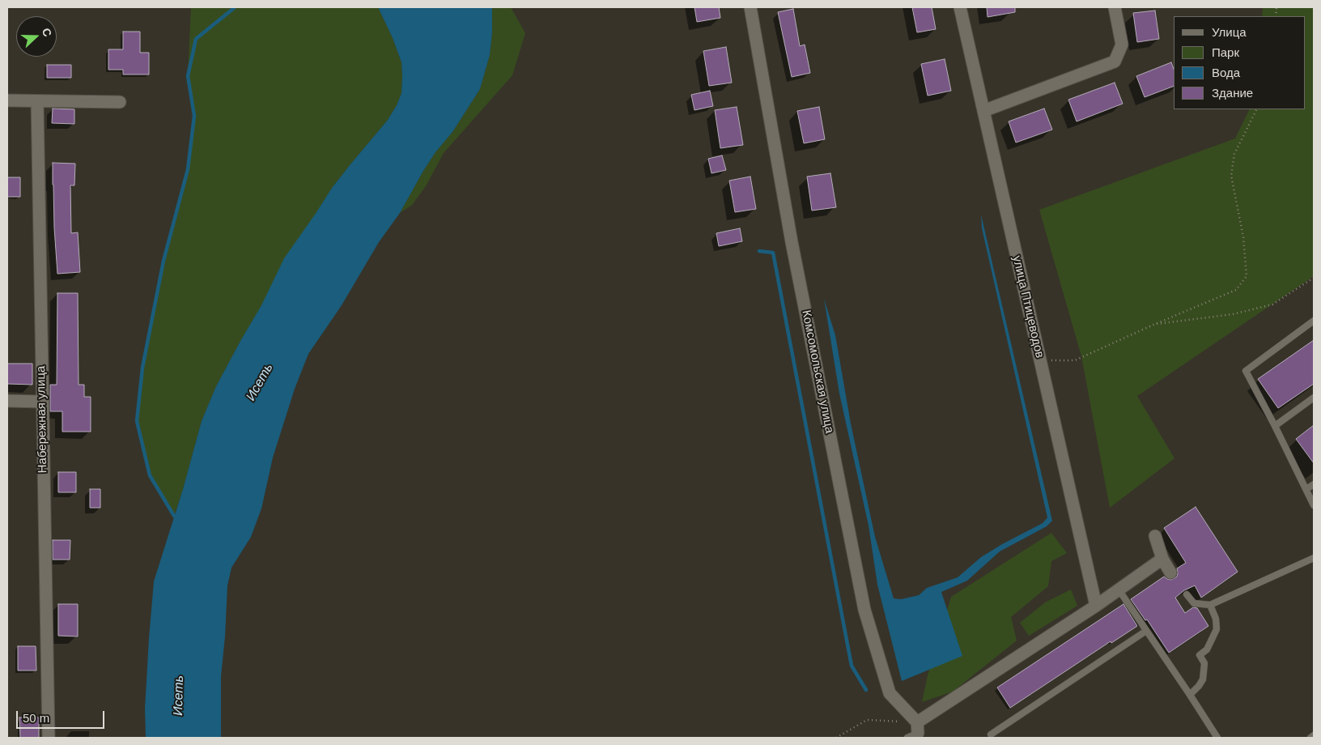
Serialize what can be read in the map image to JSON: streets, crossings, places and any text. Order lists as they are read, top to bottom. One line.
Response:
{"streets":{"street":["улица Птицеводов","Комсомольская улица","Набережная улица"]},"water":["Исеть"],"legend":["Улица","Парк","Вода","Здание"],"scale_bar":"50 m","north":"right"}
